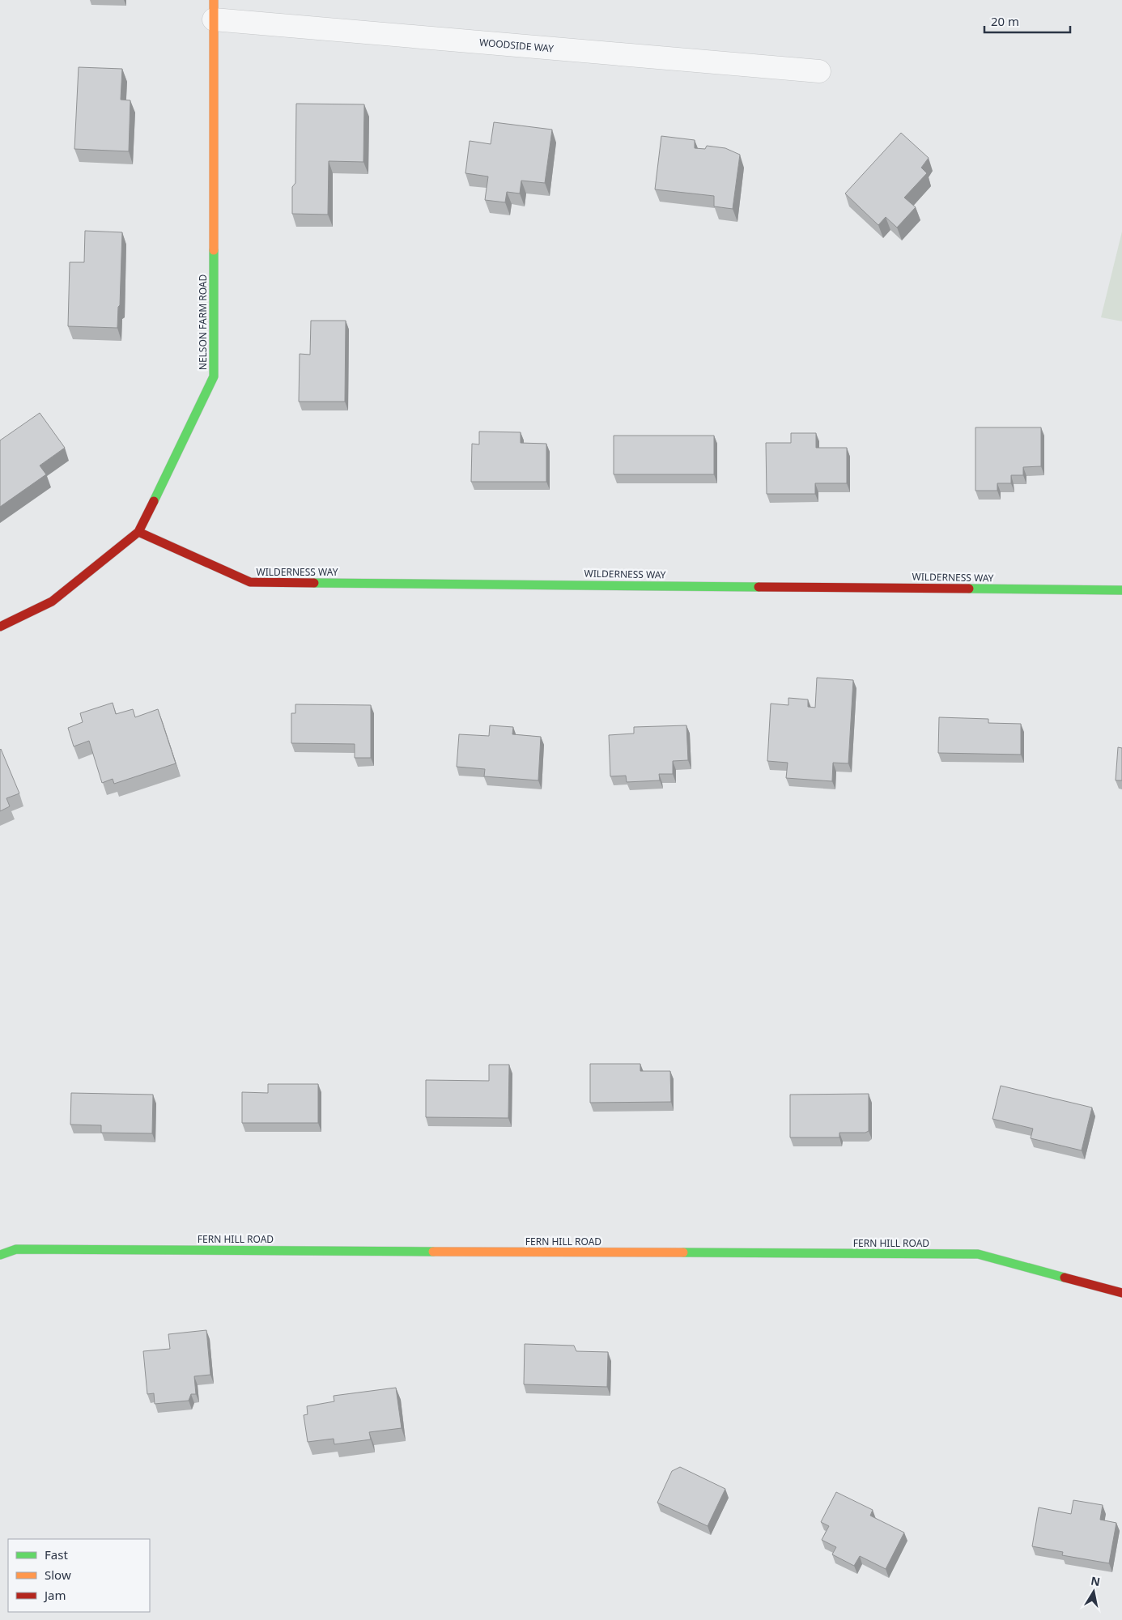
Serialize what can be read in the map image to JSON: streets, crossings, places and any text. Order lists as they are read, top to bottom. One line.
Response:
{"streets":{"street":["WOODSIDE WAY","NELSON FARM ROAD","WILDERNESS WAY","FERN HILL ROAD"]},"crossings":[["WOODSIDE WAY","NELSON FARM ROAD"],["NELSON FARM ROAD","WILDERNESS WAY"]],"legend":["Fast","Slow","Jam"],"scale_bar":"20 m","north":"top"}
